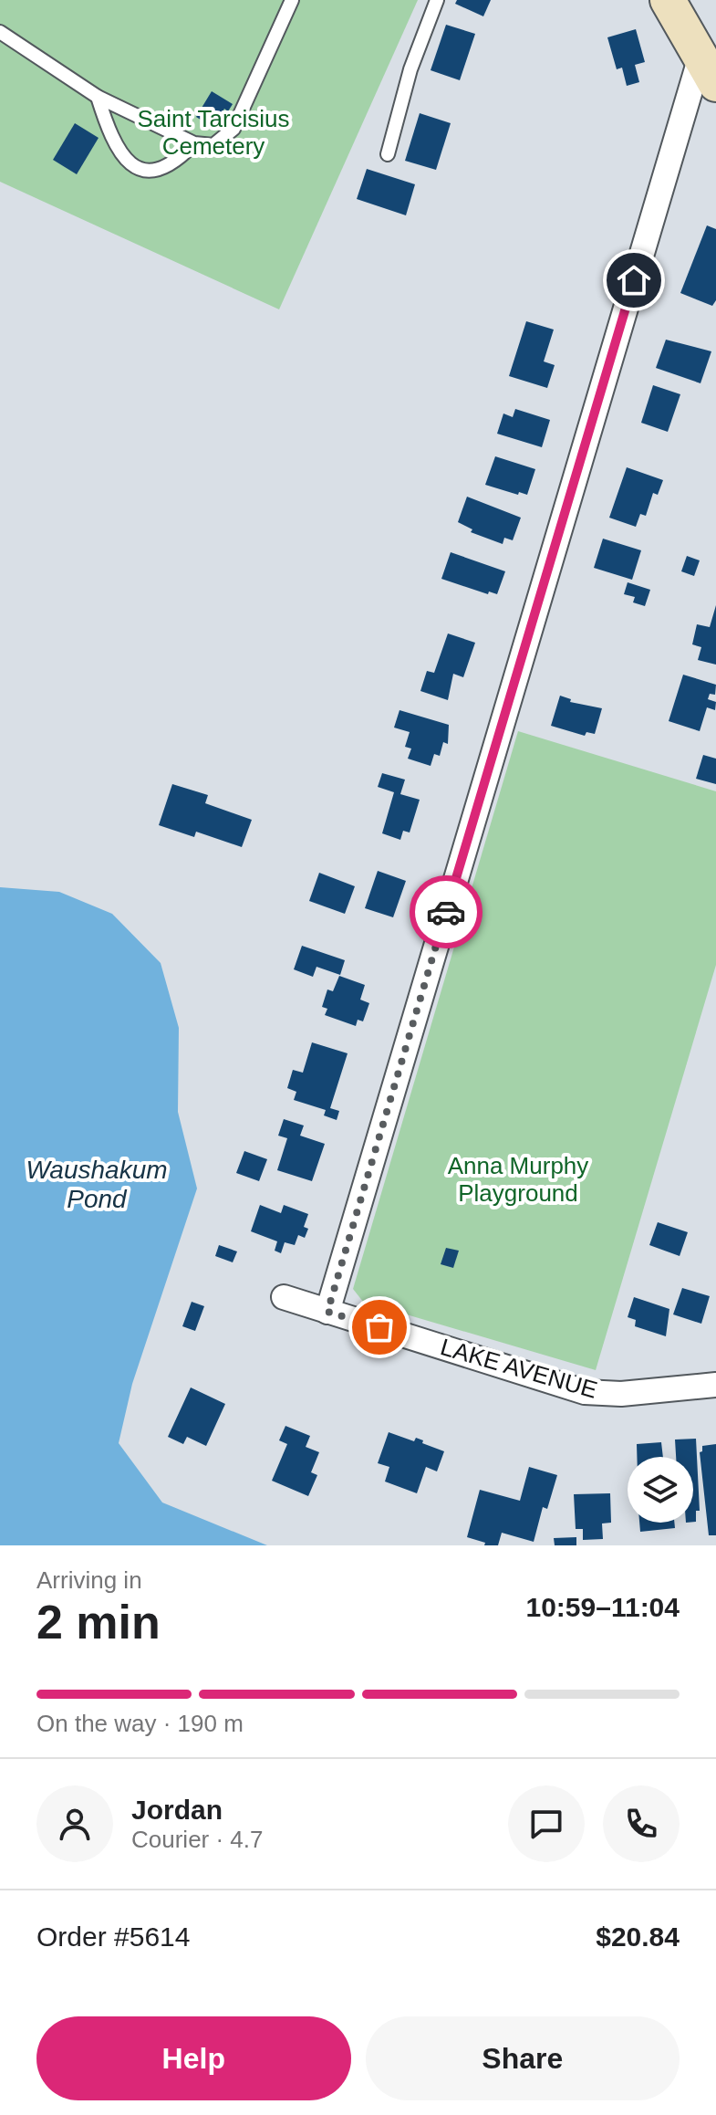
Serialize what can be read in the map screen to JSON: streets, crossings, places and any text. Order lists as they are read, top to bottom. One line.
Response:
{"streets":{"street":["LAKE AVENUE"]},"water":["Waushakum Pond"],"parks":["Saint Tarcisius Cemetery","Anna Murphy Playground"],"page":{"heading":["2 min","Arriving in","10:59–11:04"],"panel":["Jordan","Courier · 4.7","Order #5614","$20.84"],"bar":"On the way · 190 m","buttons":["Help","Share"]}}
